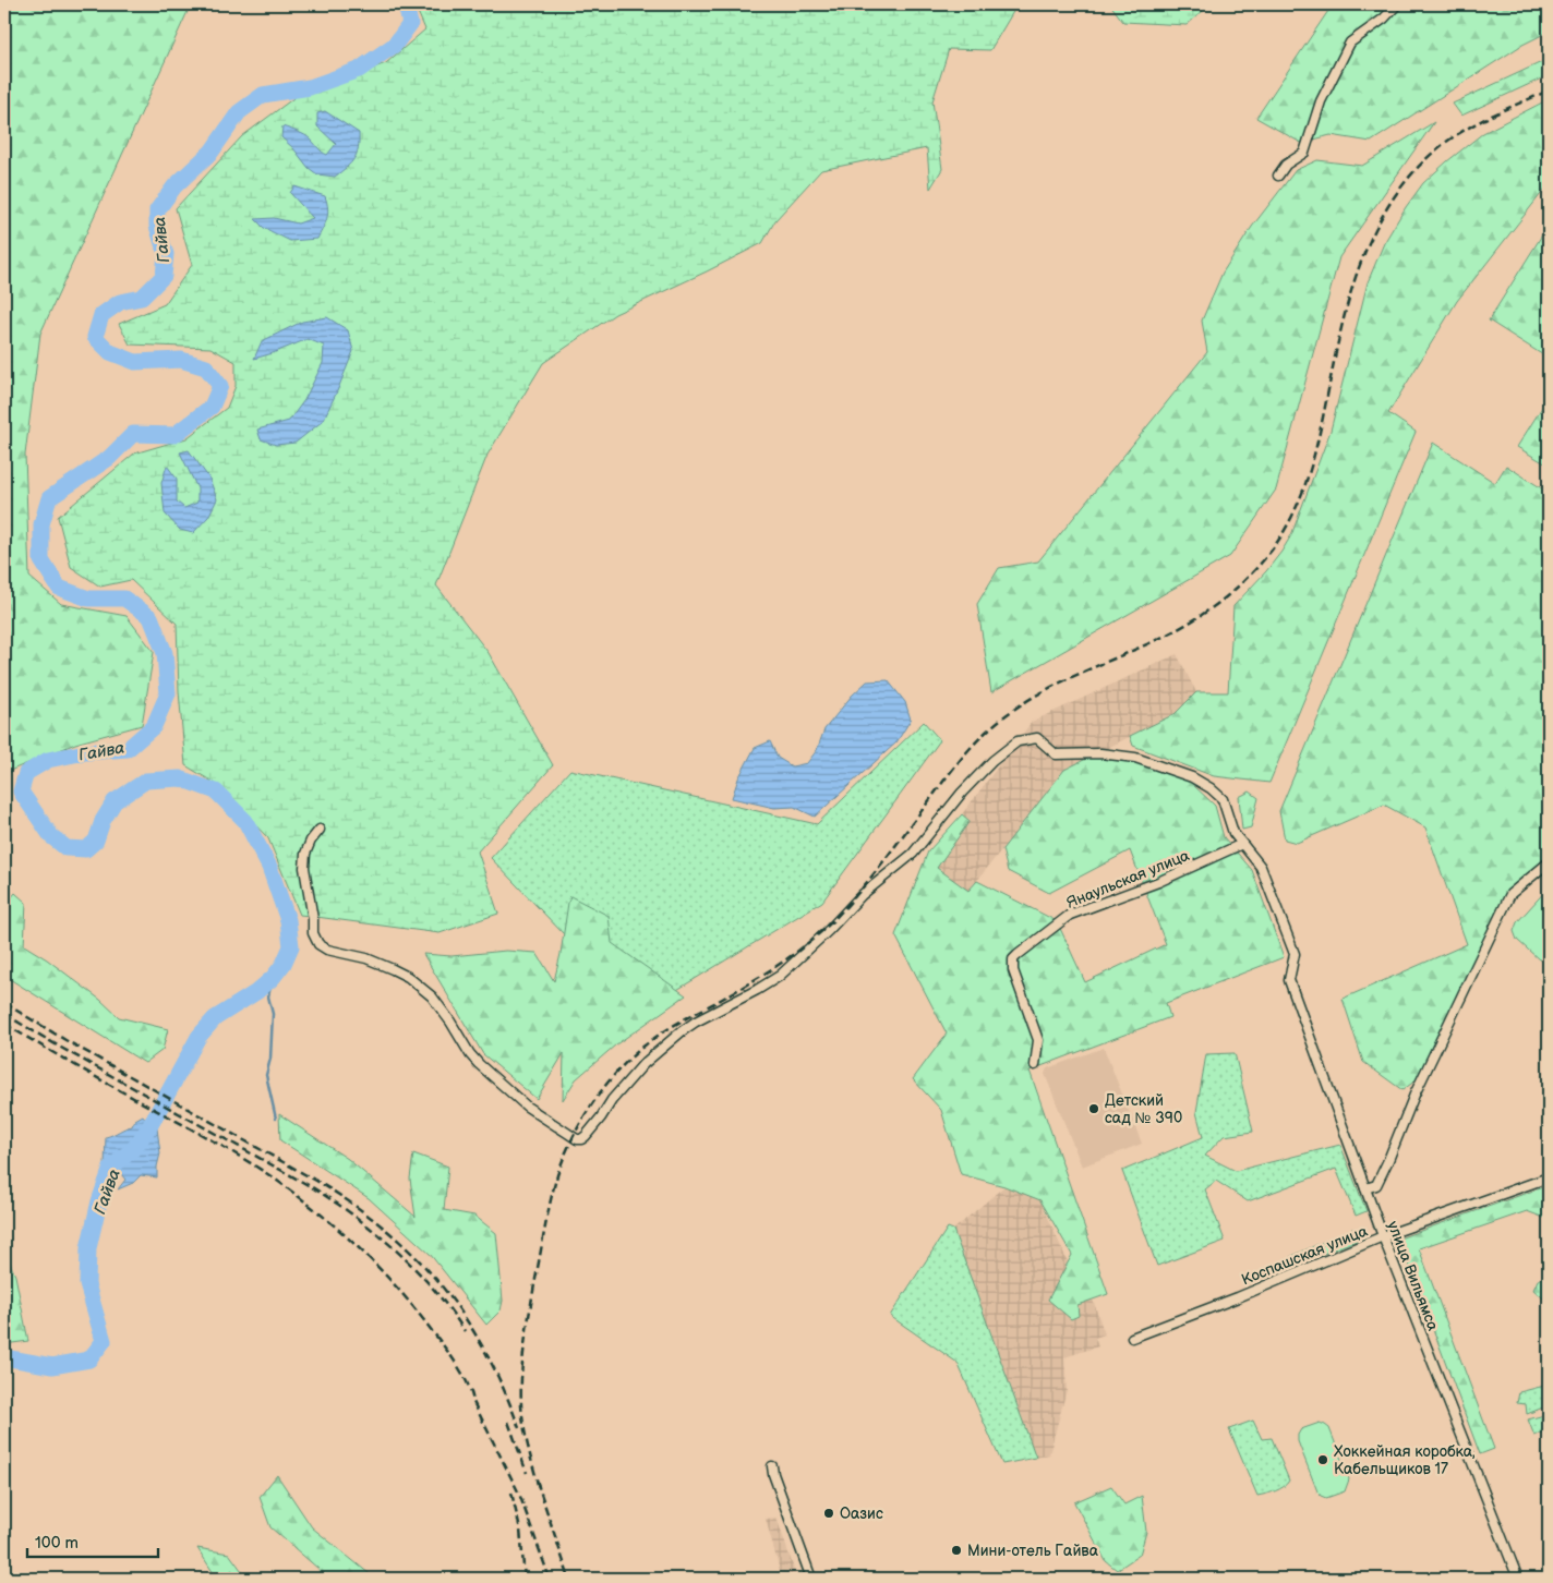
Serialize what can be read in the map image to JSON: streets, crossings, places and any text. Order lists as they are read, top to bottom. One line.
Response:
{"streets":{"street":["Янаульская улица","Коспашская улица","улица Вильямса"]},"crossings":[["Янаульская улица","улица Вильямса"],["Коспашская улица","улица Вильямса"]],"water":["Гайва"],"places":["Детский сад № 390","Хоккейная коробка, Кабельщиков 17","Оазис","Мини-отель Гайва"],"scale_bar":"100 m"}
